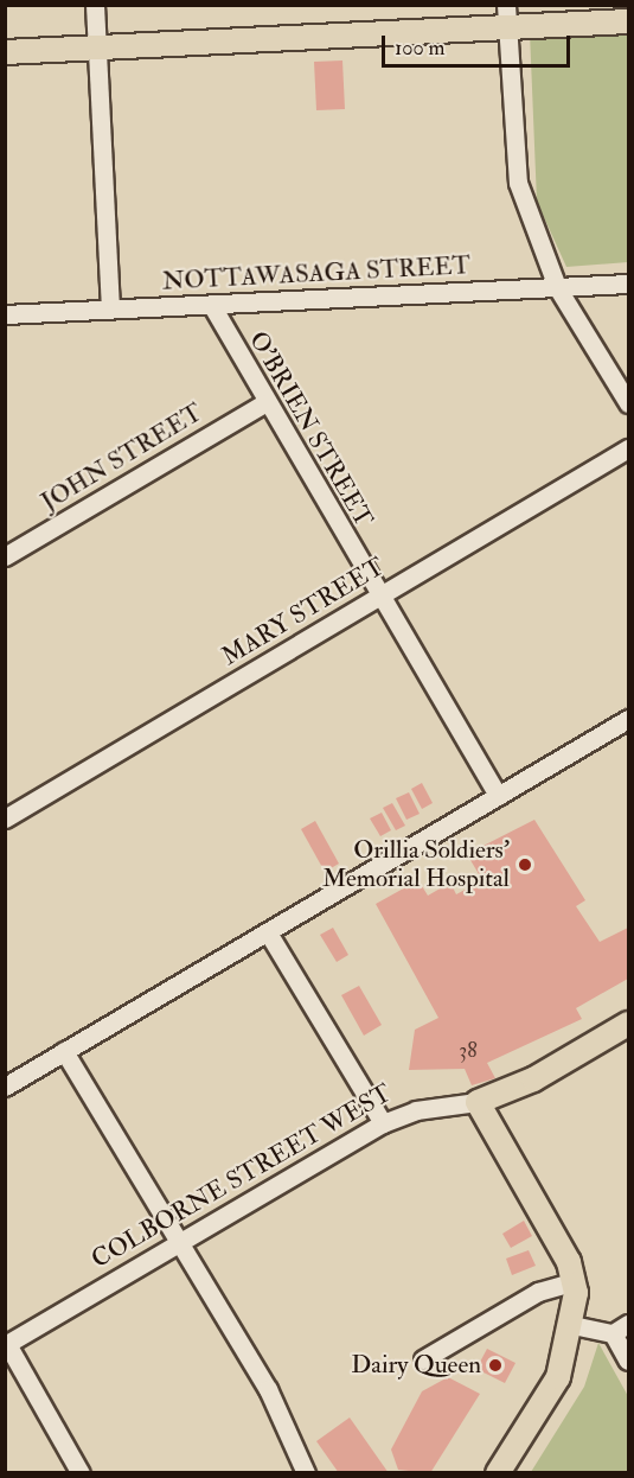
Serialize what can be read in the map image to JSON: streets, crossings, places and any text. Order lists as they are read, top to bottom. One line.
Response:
{"streets":{"main road":["COLBORNE STREET WEST"],"street":["NOTTAWASAGA STREET","O'BRIEN STREET","JOHN STREET","MARY STREET"]},"crossings":[["NOTTAWASAGA STREET","O'BRIEN STREET"],["O'BRIEN STREET","JOHN STREET"],["O'BRIEN STREET","MARY STREET"]],"places":["Orillia Soldiers' Memorial Hospital","Dairy Queen"],"house_numbers":["38"],"scale_bar":"100 m"}
